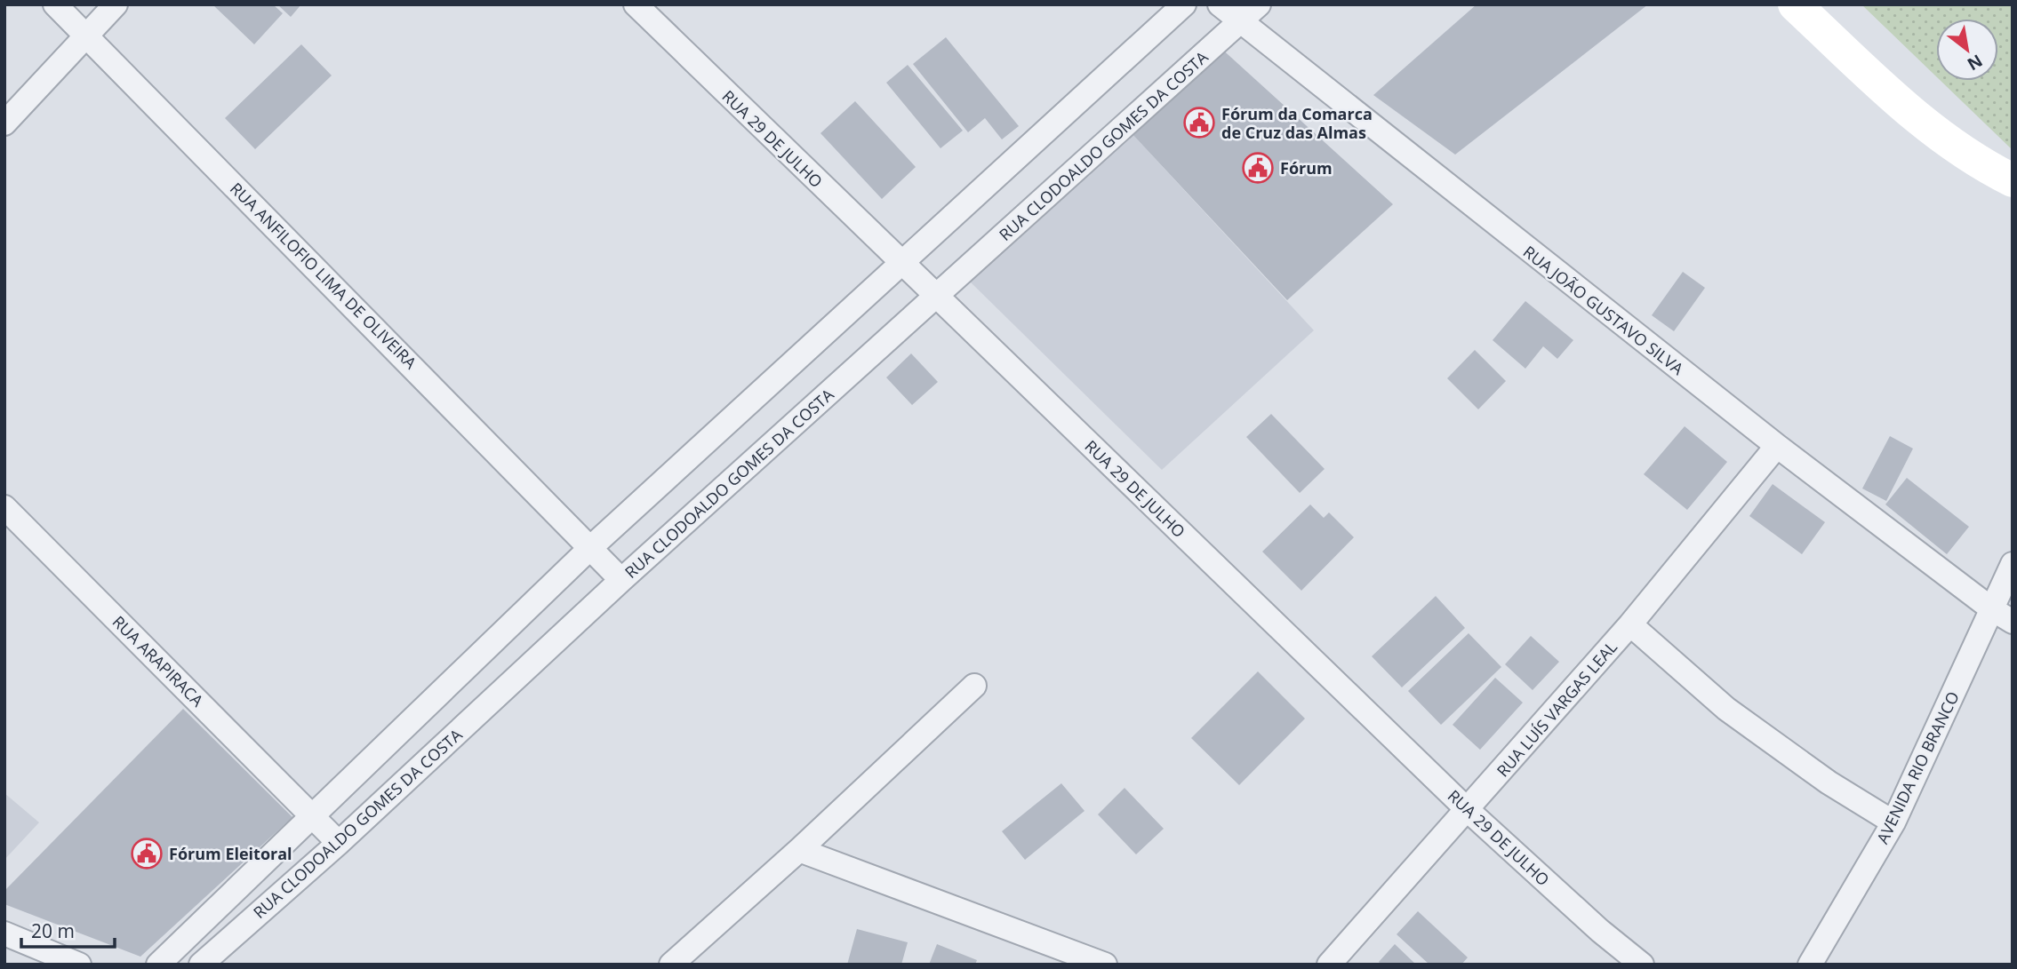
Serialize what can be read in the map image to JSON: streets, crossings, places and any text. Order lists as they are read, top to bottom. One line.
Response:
{"streets":{"street":["RUA 29 DE JULHO","RUA CLODOALDO GOMES DA COSTA","RUA ANFILOFIO LIMA DE OLIVEIRA","RUA JOÃO GUSTAVO SILVA","RUA ARAPIRACA","RUA LUÍS VARGAS LEAL","AVENIDA RIO BRANCO"]},"crossings":[["RUA 29 DE JULHO","RUA CLODOALDO GOMES DA COSTA"],["RUA 29 DE JULHO","RUA LUÍS VARGAS LEAL"],["RUA CLODOALDO GOMES DA COSTA","RUA ANFILOFIO LIMA DE OLIVEIRA"],["RUA CLODOALDO GOMES DA COSTA","RUA JOÃO GUSTAVO SILVA"],["RUA CLODOALDO GOMES DA COSTA","RUA ARAPIRACA"],["RUA JOÃO GUSTAVO SILVA","RUA LUÍS VARGAS LEAL"],["RUA JOÃO GUSTAVO SILVA","AVENIDA RIO BRANCO"]],"places":{"public building":["Fórum da Comarca de Cruz das Almas","Fórum","Fórum Eleitoral"]},"scale_bar":"20 m","north":"bottom right"}
